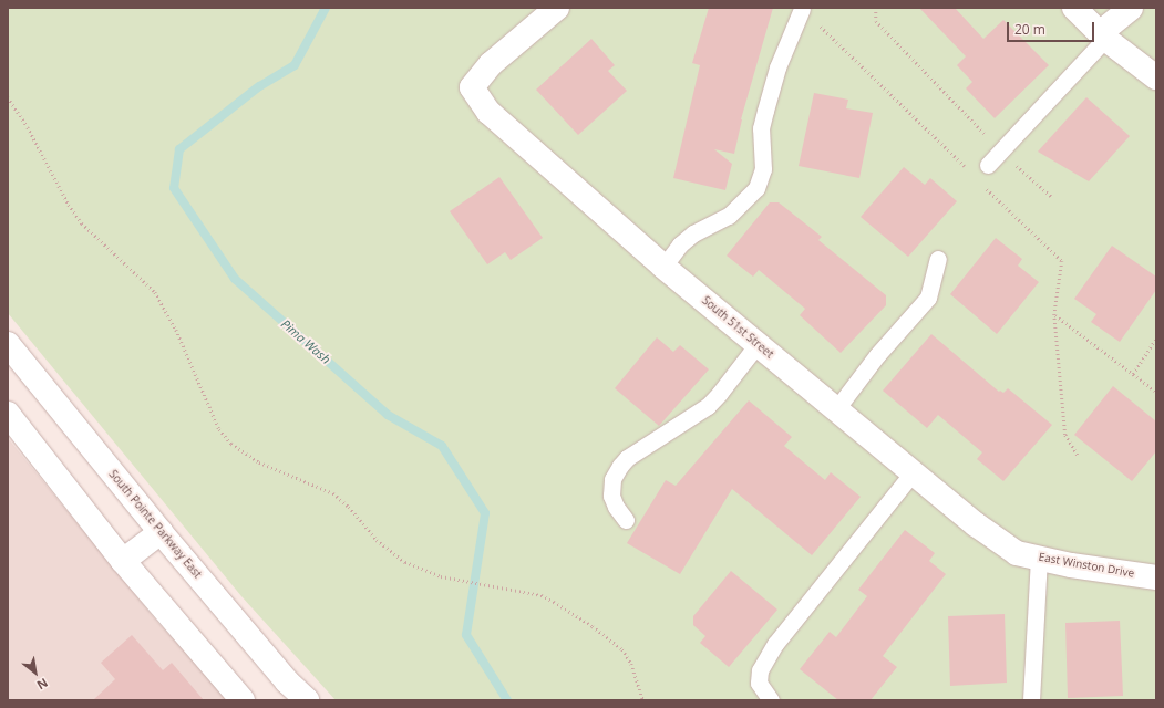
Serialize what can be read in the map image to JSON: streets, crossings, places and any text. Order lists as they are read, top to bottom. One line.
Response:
{"streets":{"street":["South 51st Street","South Pointe Parkway East","East Winston Drive"]},"crossings":[["South 51st Street","East Winston Drive"]],"water":["Pima Wash"],"scale_bar":"20 m","north":"bottom right"}
